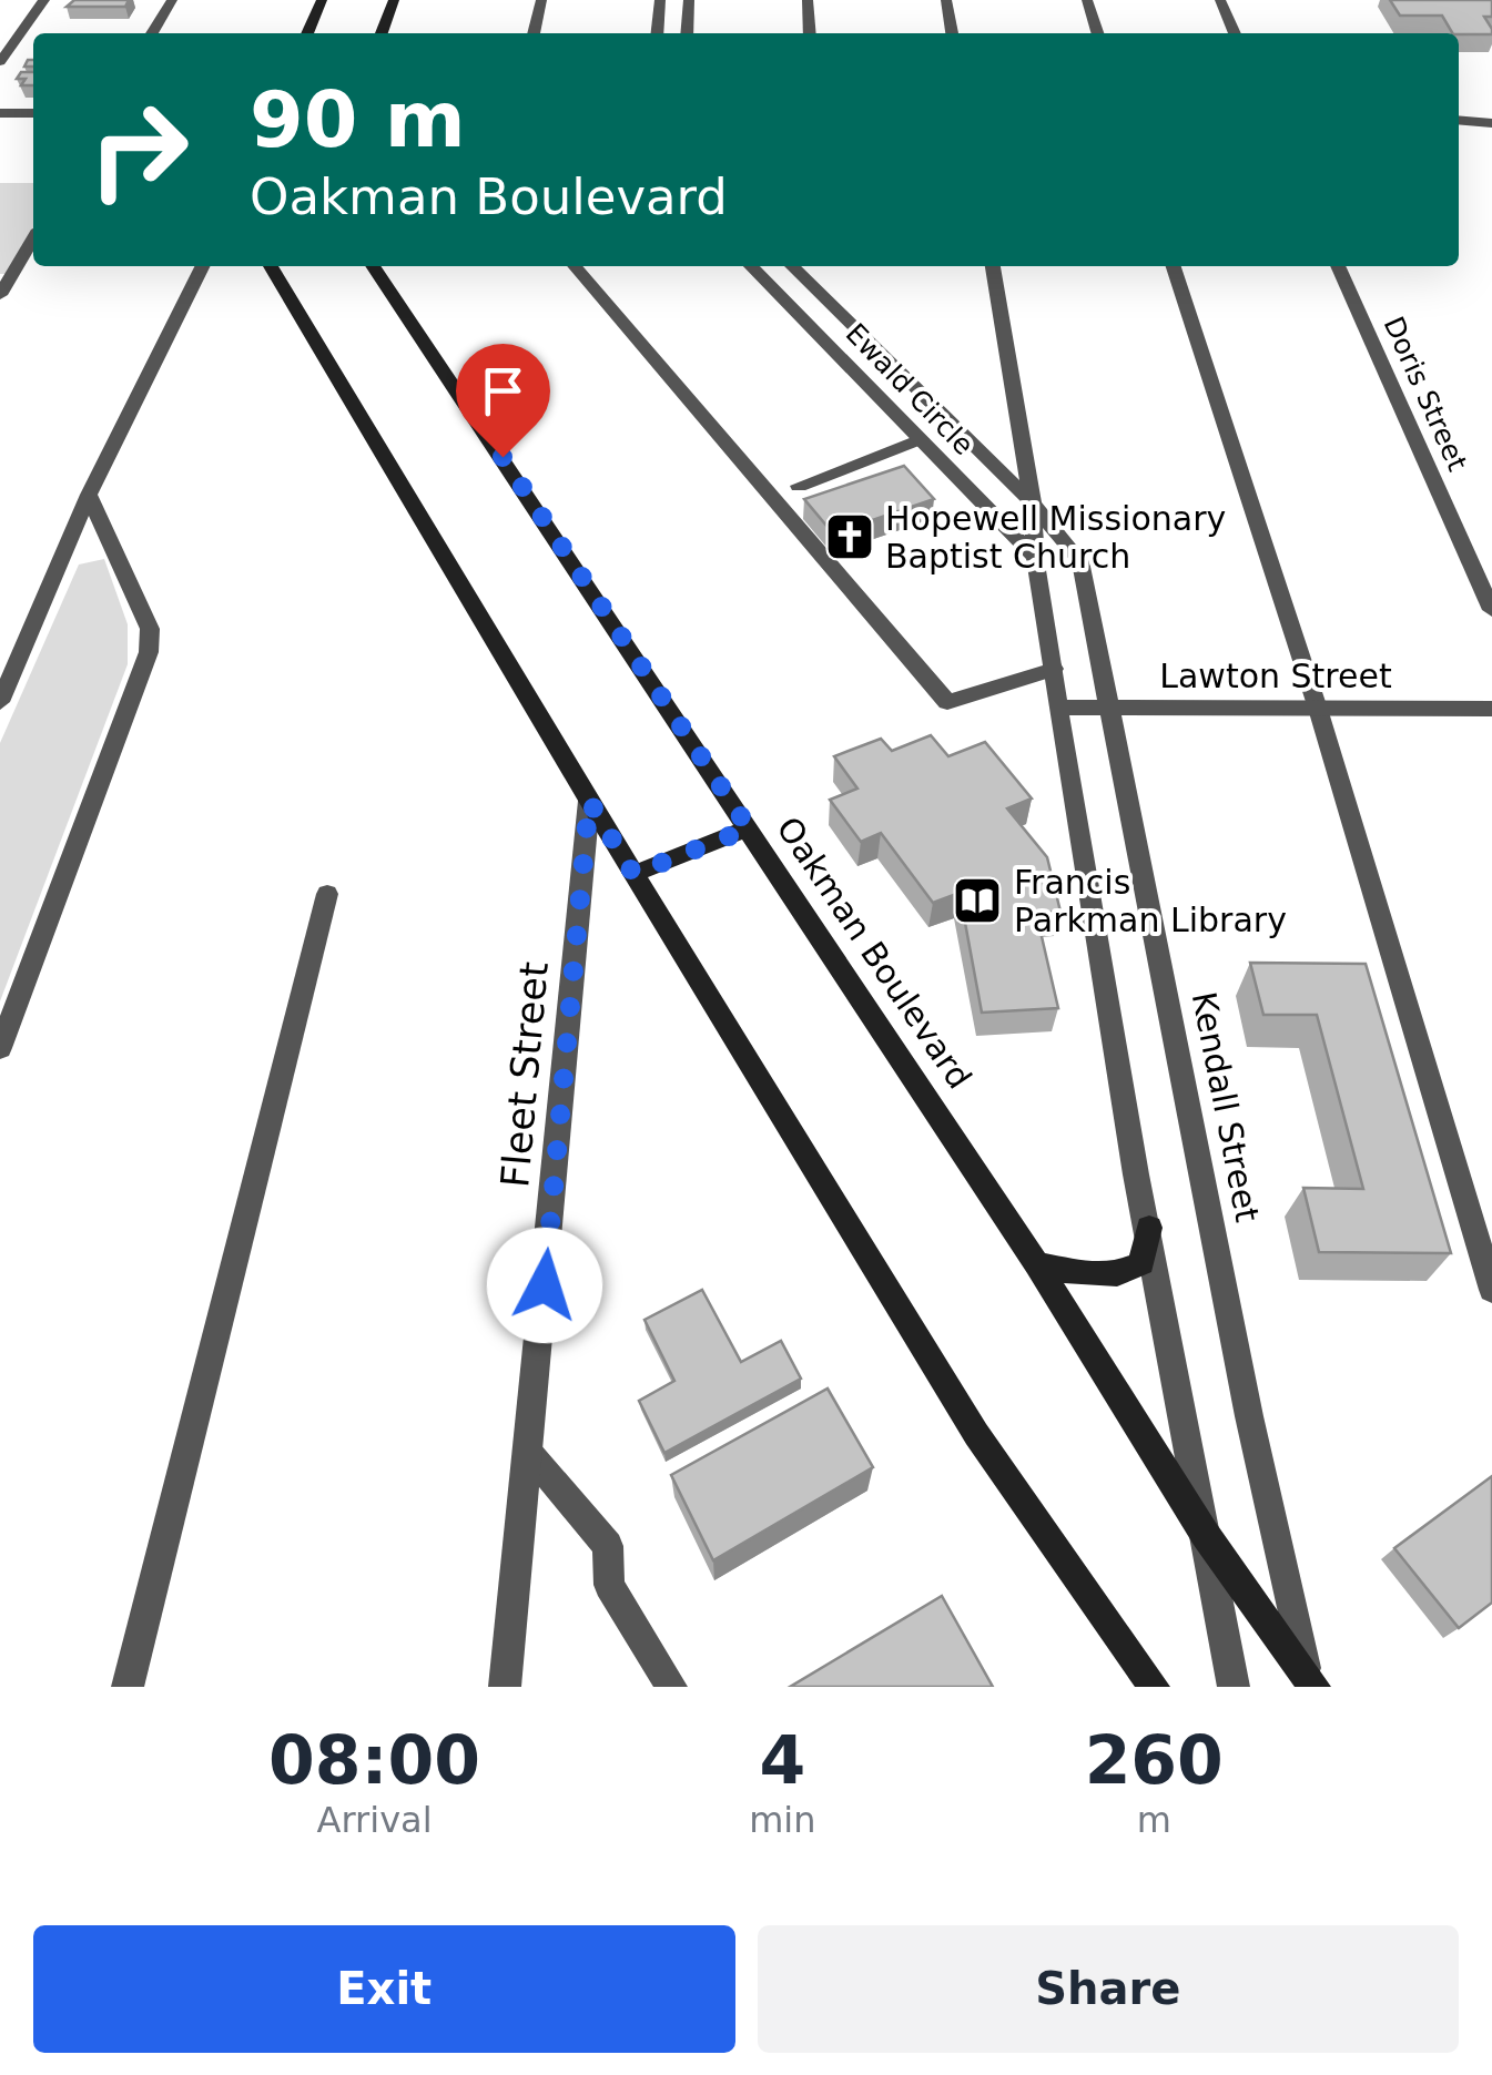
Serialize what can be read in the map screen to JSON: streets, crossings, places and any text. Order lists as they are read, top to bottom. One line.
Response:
{"streets":{"street":["Ewald Circle","Doris Street","Lawton Street","Oakman Boulevard","Fleet Street","Kendall Street"]},"crossings":[["Ewald Circle","Kendall Street"],["Lawton Street","Kendall Street"],["Oakman Boulevard","Kendall Street"]],"places":{"church":["Hopewell Missionary Baptist Church"],"library":["Francis Parkman Library"]},"page":{"turn":["90 m","Oakman Boulevard"],"eta":["08:00","Arrival","4","min","260","m"],"buttons":["Exit","Share"]}}
